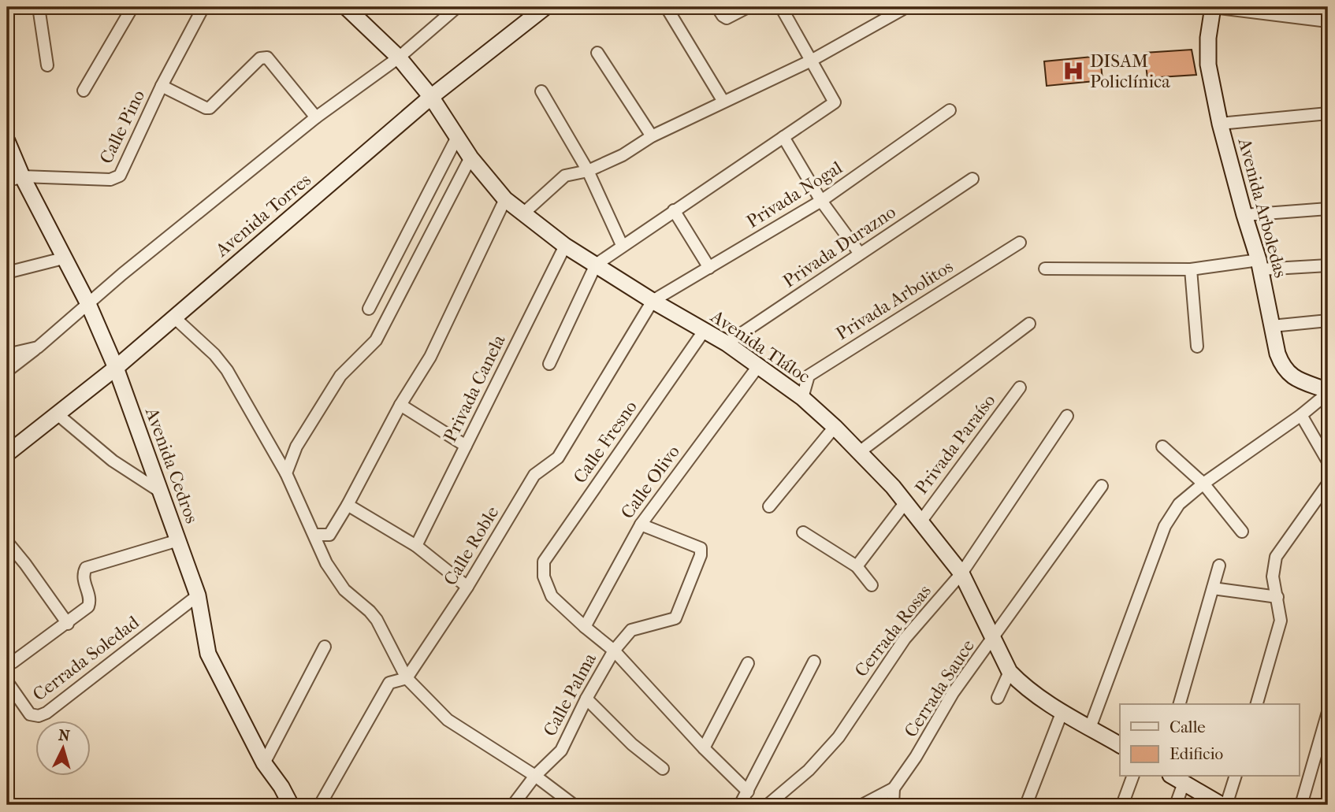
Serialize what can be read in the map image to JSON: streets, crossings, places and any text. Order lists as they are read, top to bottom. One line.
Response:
{"streets":{"main road":["Avenida Arboledas","Avenida Torres","Avenida Tláloc","Avenida Cedros"],"street":["Calle Pino","Privada Nogal","Privada Durazno","Privada Arbolitos","Privada Canela","Calle Fresno","Privada Paraíso","Calle Olivo","Calle Roble","Cerrada Rosas","Cerrada Soledad","Cerrada Sauce","Calle Palma"]},"crossings":[["Calle Pino","Avenida Cedros"],["Privada Nogal","Avenida Tláloc"],["Privada Nogal","Calle Roble"],["Avenida Torres","Avenida Tláloc"],["Avenida Torres","Avenida Cedros"],["Privada Durazno","Avenida Tláloc"],["Privada Arbolitos","Avenida Tláloc"],["Avenida Tláloc","Privada Canela"],["Avenida Tláloc","Calle Fresno"],["Avenida Tláloc","Privada Paraíso"],["Avenida Tláloc","Calle Olivo"],["Avenida Tláloc","Calle Roble"],["Avenida Tláloc","Cerrada Rosas"],["Avenida Tláloc","Cerrada Sauce"],["Calle Fresno","Calle Olivo"],["Avenida Cedros","Cerrada Soledad"],["Calle Olivo","Calle Palma"]],"places":{"hospital":["DISAM Policlínica"]},"legend":["Calle","Edificio"],"north":"top"}
